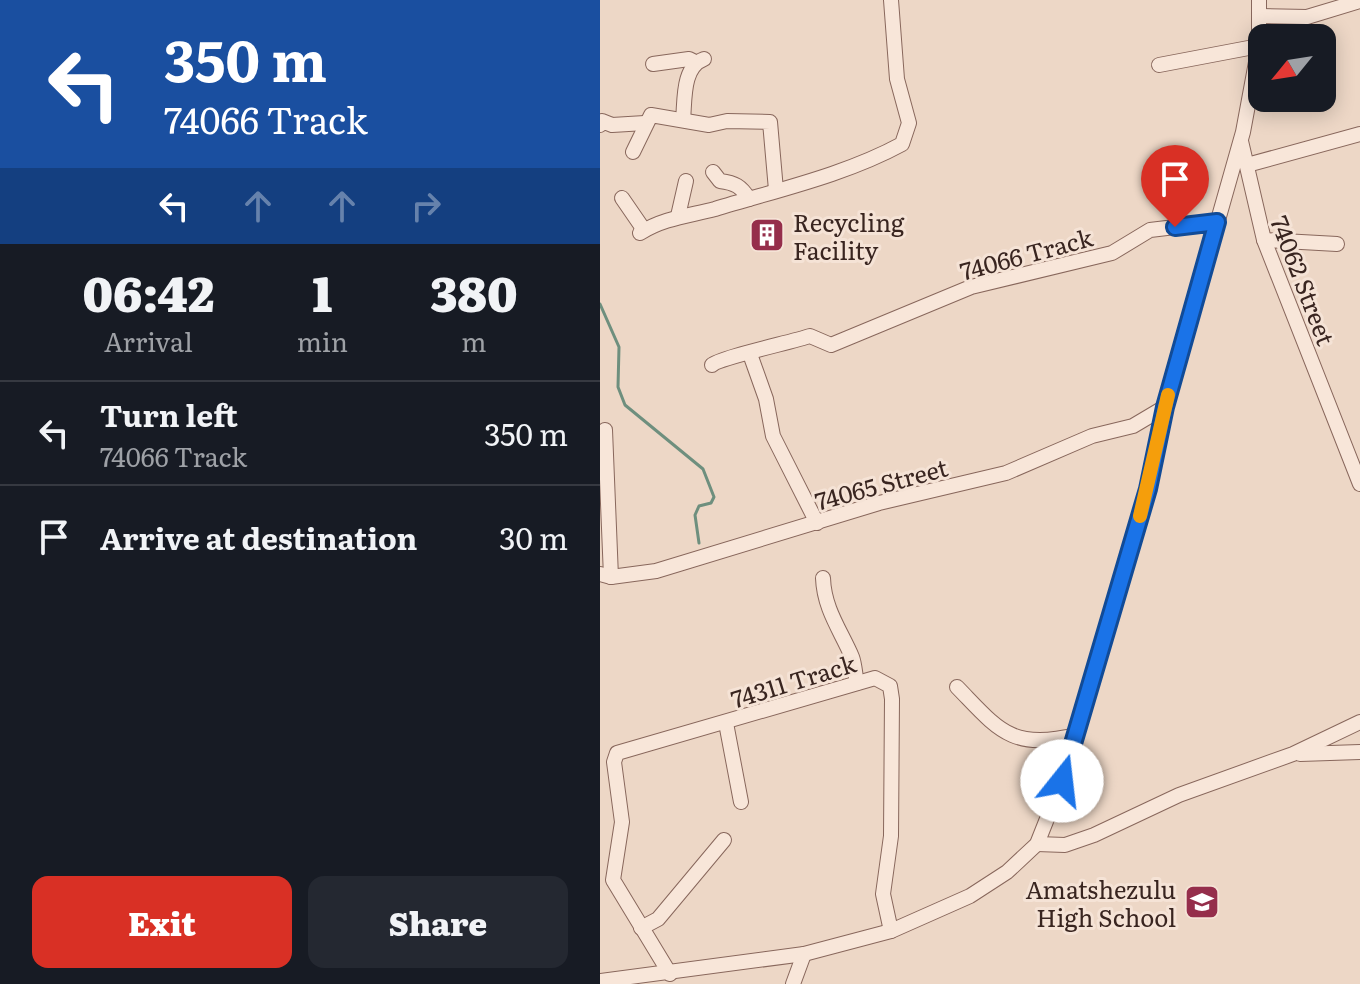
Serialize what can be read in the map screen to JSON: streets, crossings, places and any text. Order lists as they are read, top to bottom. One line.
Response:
{"streets":{"street":["74066 Track","74062 Street","74065 Street","74311 Track"]},"places":{"building":["Recycling Facility"],"school or university":["Amatshezulu High School"]},"north":"bottom left","page":{"turn":["350 m","74066 Track"],"eta":["06:42","Arrival","1","min","380","m"],"list":[{"name":"Turn left","note":"74066 Track","value":"350 m"},{"name":"Arrive at destination","value":"30 m"}],"buttons":["Exit","Share"]}}
